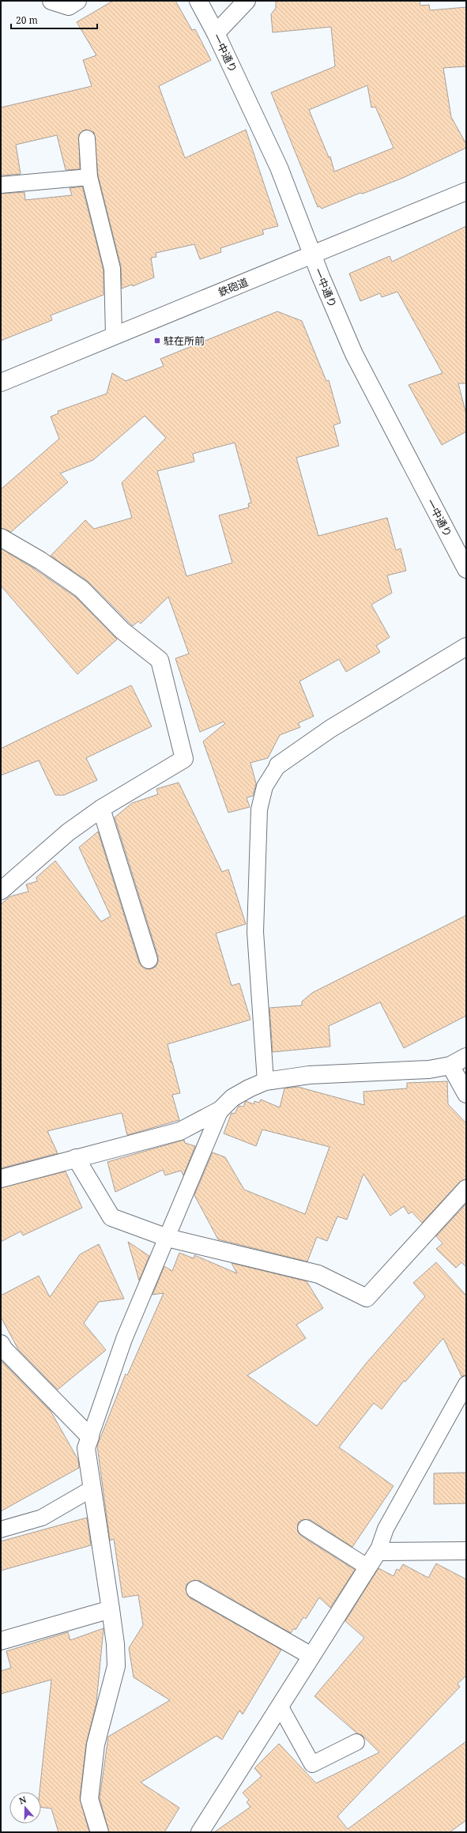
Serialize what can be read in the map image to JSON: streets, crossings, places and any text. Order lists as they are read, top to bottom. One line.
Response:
{"streets":{"street":["一中通り","鉄砲道"]},"crossings":[["一中通り","鉄砲道"]],"places":{"transit":["駐在所前"]},"scale_bar":"20 m","north":"top"}
